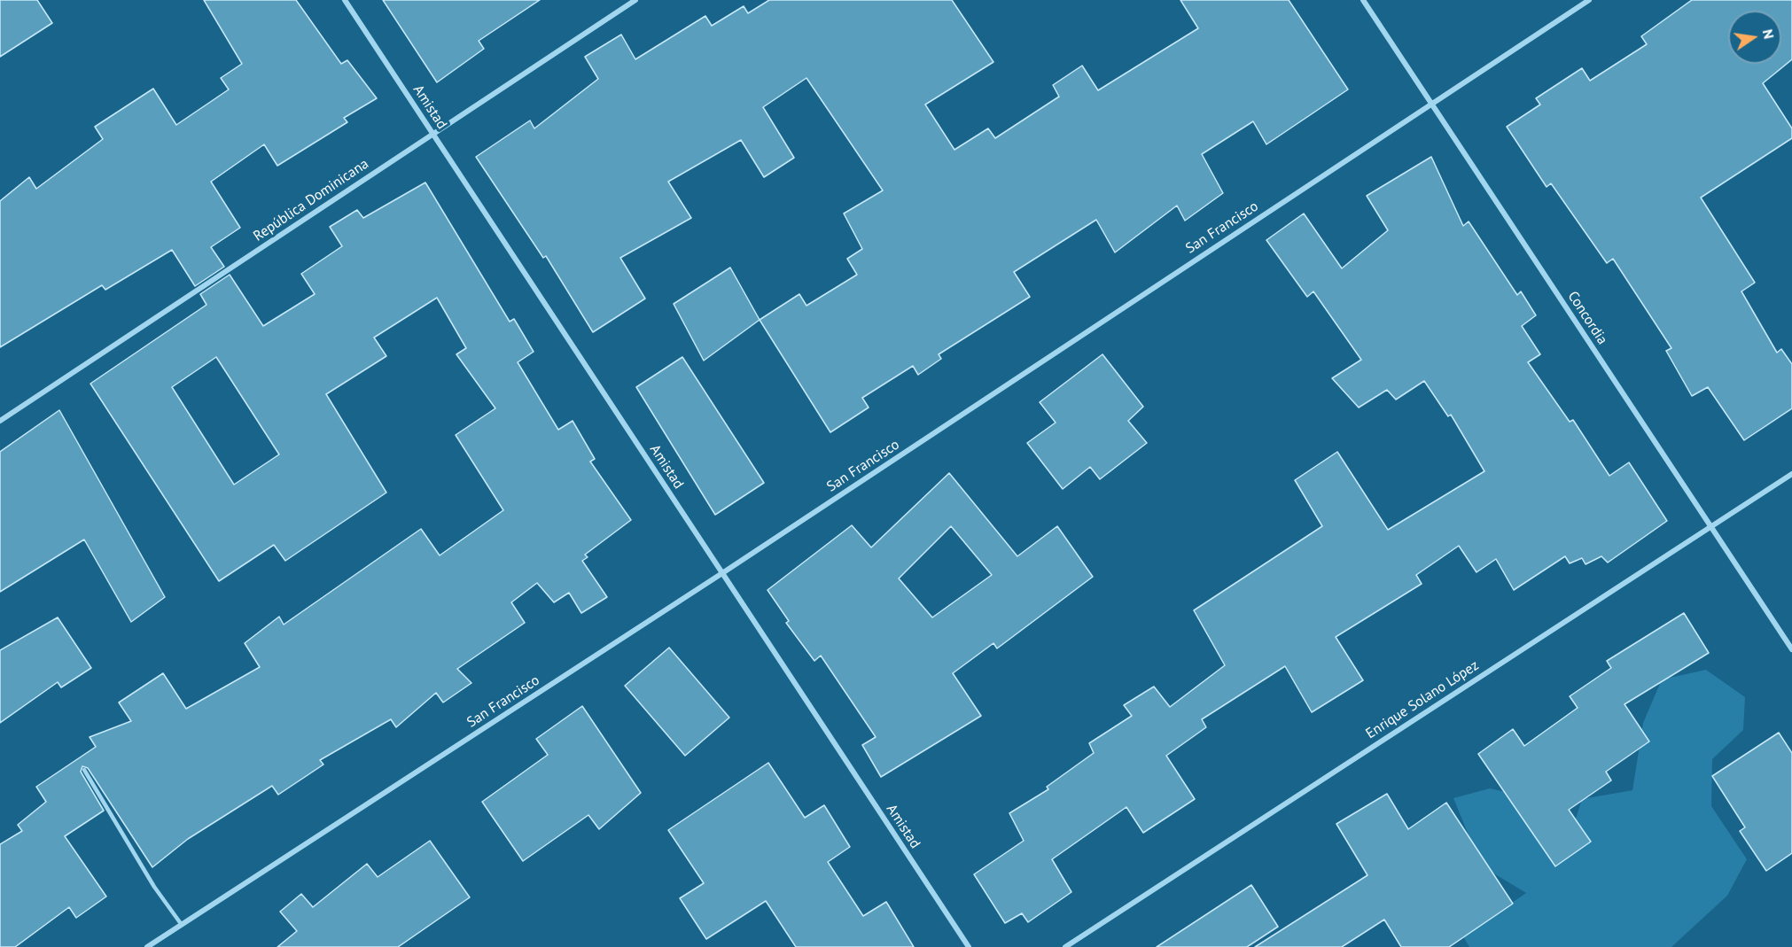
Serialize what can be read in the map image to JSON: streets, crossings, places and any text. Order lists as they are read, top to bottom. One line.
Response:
{"streets":{"street":["Amistad","República Dominicana","San Francisco","Concordia","Enrique Solano López"]},"crossings":[["Amistad","República Dominicana"],["Amistad","San Francisco"],["San Francisco","Concordia"],["Concordia","Enrique Solano López"]],"north":"right"}
